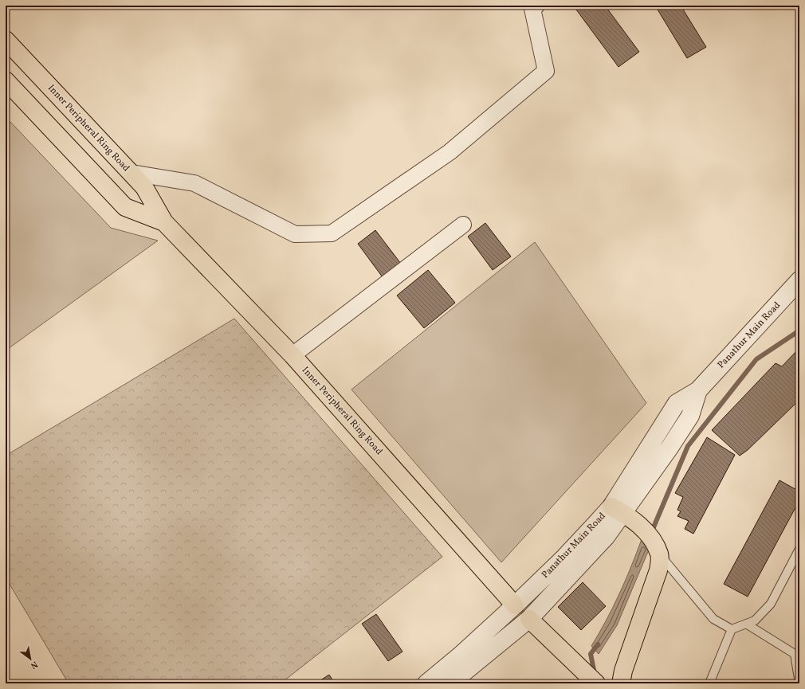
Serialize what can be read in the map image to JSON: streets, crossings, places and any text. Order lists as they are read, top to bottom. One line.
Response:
{"streets":{"main road":["Inner Peripheral Ring Road"],"street":["Panathur Main Road"]},"crossings":[["Inner Peripheral Ring Road","Panathur Main Road"]],"north":"bottom right"}
